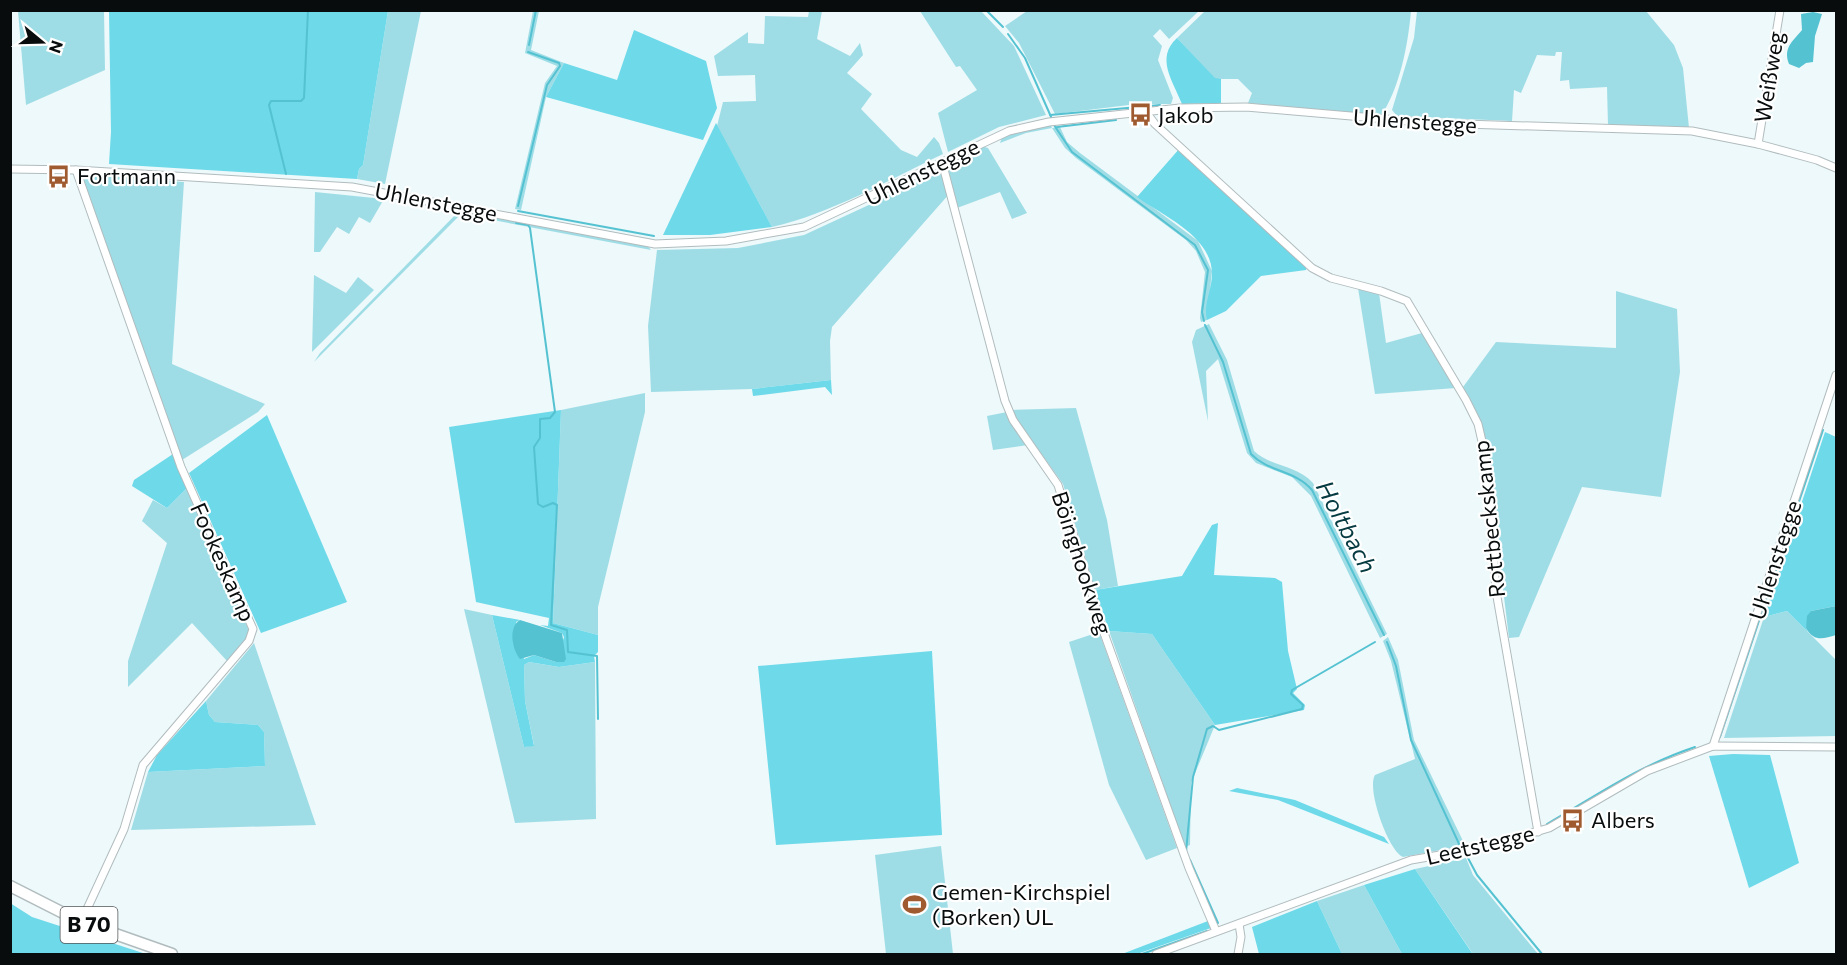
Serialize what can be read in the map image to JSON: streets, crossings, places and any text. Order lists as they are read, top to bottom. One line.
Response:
{"streets":{"main road":["B 70"],"street":["Weißweg","Uhlenstegge","Rottbeckskamp","Fookeskamp","Böinghookweg","Leetstegge"]},"crossings":[["Weißweg","Uhlenstegge"],["Uhlenstegge","Rottbeckskamp"],["Uhlenstegge","Fookeskamp"],["Uhlenstegge","Böinghookweg"],["Uhlenstegge","Leetstegge"],["Rottbeckskamp","Leetstegge"],["Fookeskamp","B 70"],["Böinghookweg","Leetstegge"]],"water":["Holtbach"],"places":{"bus stop":["Jakob","Fortmann","Albers"],"sports":["Gemen-Kirchspiel (Borken) UL"]},"north":"right"}
